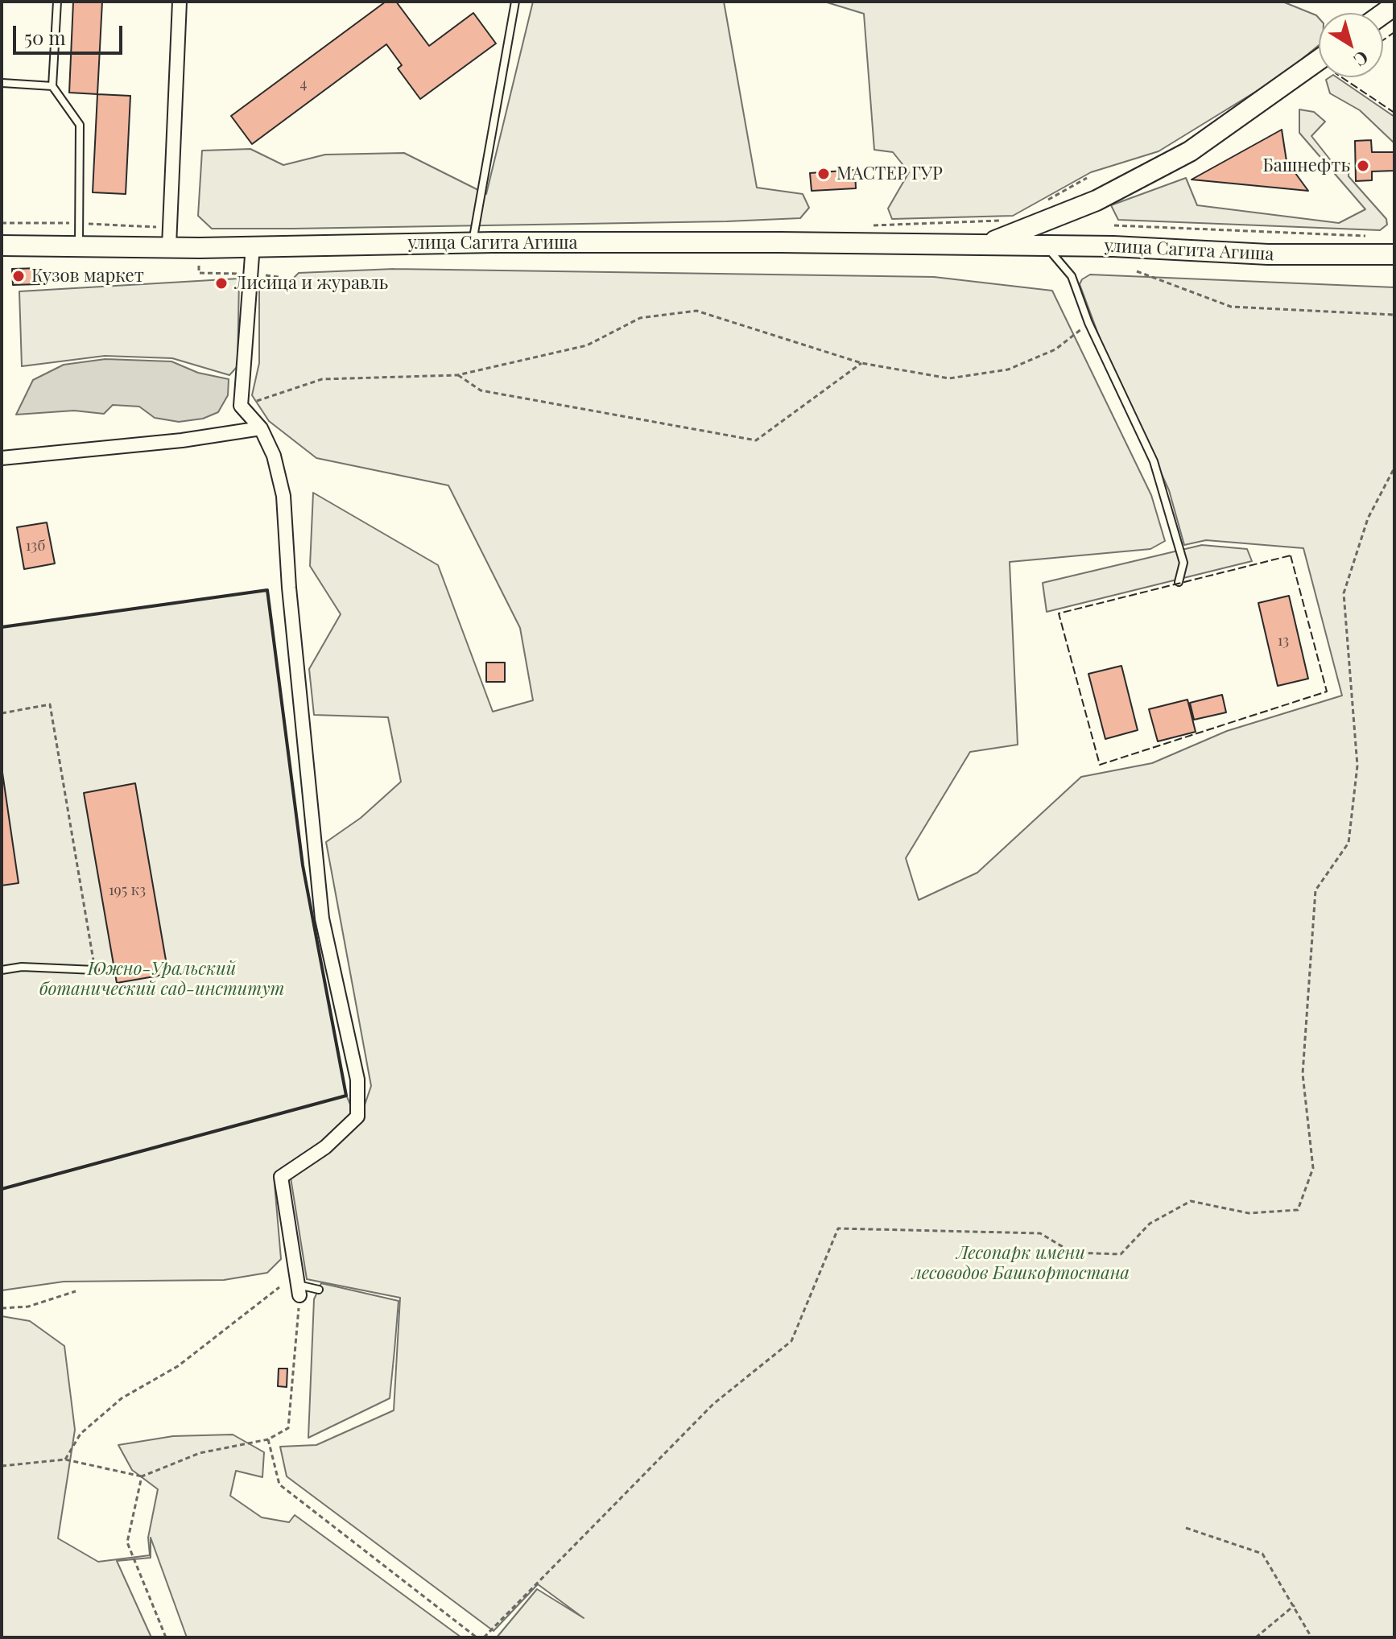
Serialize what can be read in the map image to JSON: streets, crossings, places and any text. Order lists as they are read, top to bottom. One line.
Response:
{"streets":{"main road":["улица Сагита Агиша"]},"parks":["Южно-Уральский ботанический сад-институт","Лесопарк имени лесоводов Башкортостана"],"places":["Башнефть","МАСТЕР ГУР","Кузов маркет","Лисица и журавль"],"house_numbers":["4","13б","13","195 к3"],"scale_bar":"50 m","north":"bottom right"}
